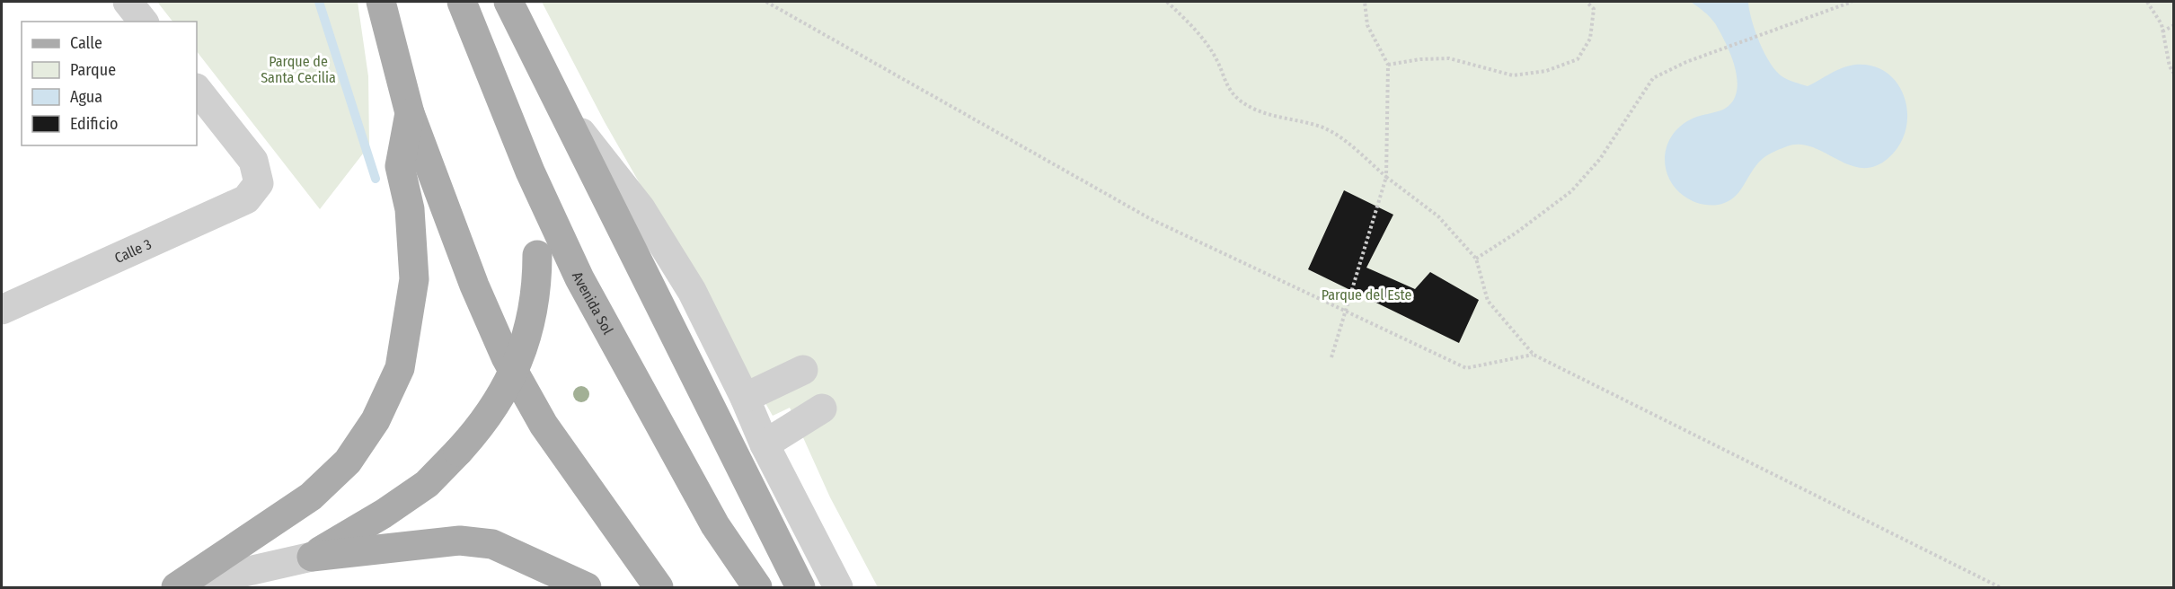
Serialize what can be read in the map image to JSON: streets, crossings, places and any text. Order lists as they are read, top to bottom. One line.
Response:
{"streets":{"main road":["Avenida Sol"],"street":["Calle 3"]},"parks":["Parque de Santa Cecilia","Parque del Este"],"legend":["Calle","Parque","Agua","Edificio"]}
